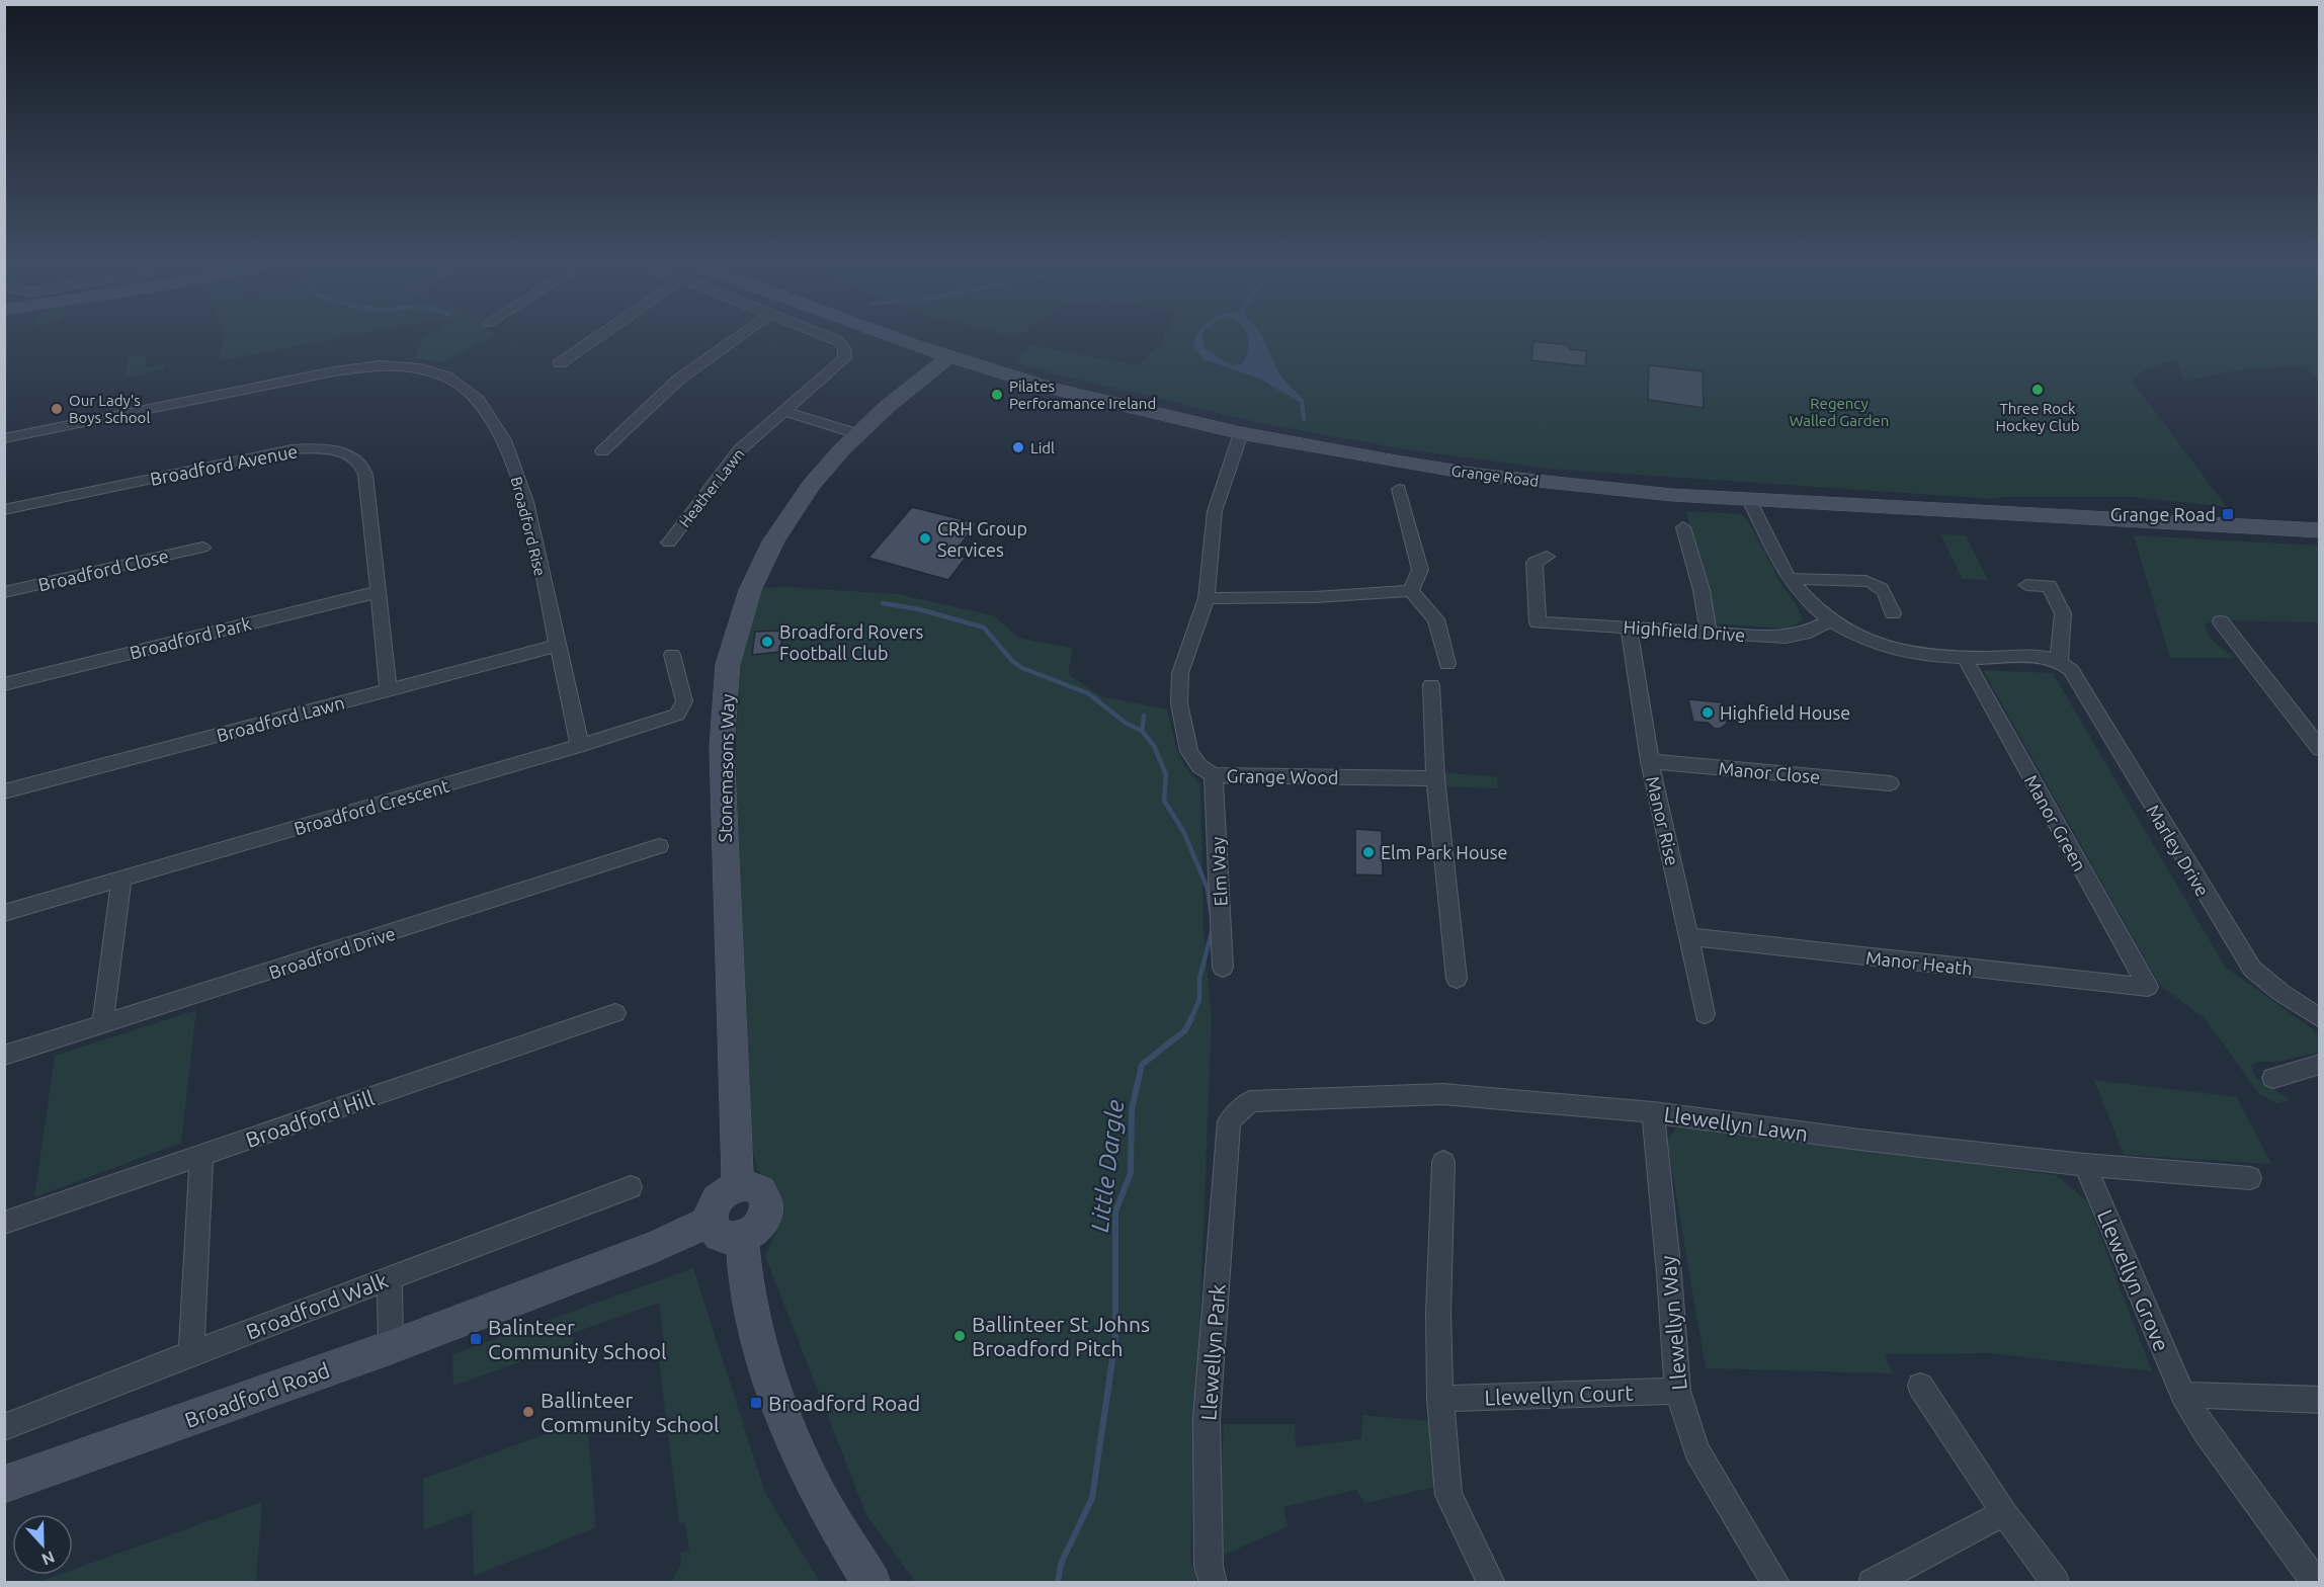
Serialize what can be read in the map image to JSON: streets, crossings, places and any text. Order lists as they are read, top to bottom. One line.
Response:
{"streets":{"main road":["Grange Road","Stonemasons Way","Broadford Road"],"street":["Broadford Avenue","Heather Lawn","Broadford Rise","Broadford Close","Highfield Drive","Broadford Park","Broadford Lawn","Manor Close","Grange Wood","Broadford Crescent","Manor Rise","Manor Green","Marley Drive","Elm Way","Broadford Drive","Manor Heath","Broadford Hill","Llewellyn Lawn","Llewellyn Grove","Broadford Walk","Llewellyn Way","Llewellyn Park","Llewellyn Court"]},"crossings":[["Broadford Avenue","Broadford Park"],["Broadford Avenue","Broadford Lawn"],["Grange Road","Stonemasons Way"],["Grange Road","Grange Wood"],["Broadford Rise","Broadford Lawn"],["Broadford Rise","Broadford Crescent"],["Highfield Drive","Manor Rise"],["Stonemasons Way","Broadford Road"],["Manor Close","Manor Rise"],["Grange Wood","Elm Way"],["Manor Rise","Manor Heath"],["Manor Green","Manor Heath"],["Llewellyn Lawn","Llewellyn Grove"],["Llewellyn Lawn","Llewellyn Way"],["Llewellyn Lawn","Llewellyn Park"],["Llewellyn Way","Llewellyn Court"]],"water":["Little Dargle"],"parks":["Regency Walled Garden"],"places":{"other":["Three Rock Hockey Club","Pilates Perforamance Ireland","Our Lady's Boys School","Lidl","CRH Group Services","Broadford Rovers Football Club","Highfield House","Elm Park House","Ballinteer St Johns Broadford Pitch","Ballinteer Community School"],"transit":["Grange Road","Balinteer Community School","Broadford Road"]},"north":"bottom"}
